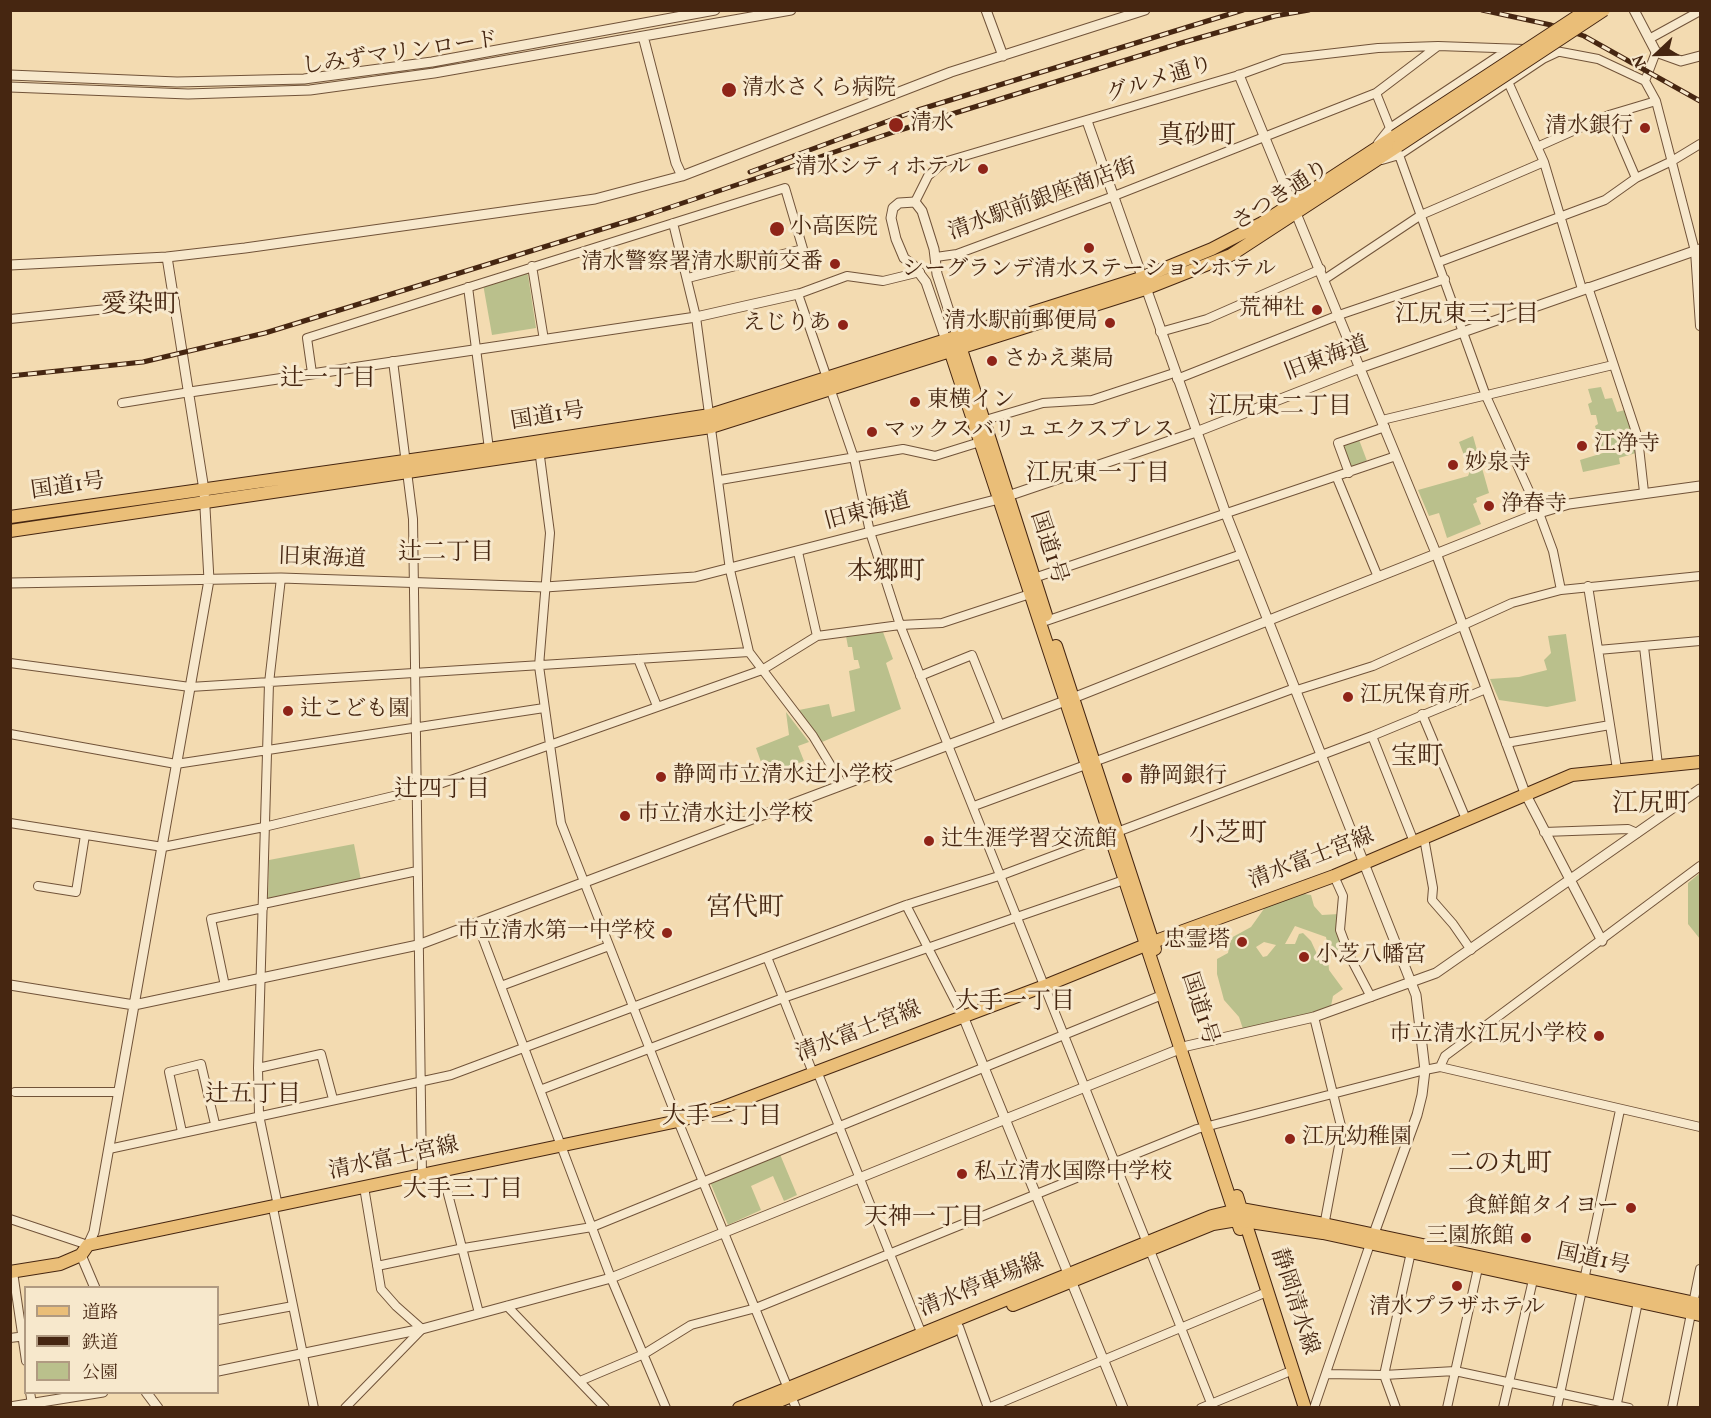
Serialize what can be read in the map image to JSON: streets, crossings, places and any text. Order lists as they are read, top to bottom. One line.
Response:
{"streets":{"main road":["さつき通り","国道1号","清水富士宮線","清水停車場線","静岡清水線"],"street":["しみずマリンロード","グルメ通り","清水駅前銀座商店街","旧東海道"]},"crossings":[["グルメ通り","清水駅前銀座商店街"],["さつき通り","国道1号"],["旧東海道","国道1号"],["国道1号","清水富士宮線"],["国道1号","清水停車場線"],["国道1号","静岡清水線"],["清水停車場線","静岡清水線"]],"districts":["真砂町","愛染町","江尻東三丁目","辻一丁目","江尻東二丁目","江尻東一丁目","辻二丁目","本郷町","宝町","辻四丁目","江尻町","小芝町","宮代町","大手一丁目","辻五丁目","大手二丁目","二の丸町","大手三丁目","天神一丁目"],"places":["清水さくら病院","清水","清水銀行","清水シティホテル","小高医院","シーグランデ清水ステーションホテル","清水警察署清水駅前交番","荒神社","清水駅前郵便局","えじりあ","さかえ薬局","東横イン","マックスバリュ エクスプレス","江浄寺","妙泉寺","浄春寺","江尻保育所","辻こども園","静岡市立清水辻小学校","静岡銀行","市立清水辻小学校","辻生涯学習交流館","市立清水第一中学校","忠霊塔","小芝八幡宮","市立清水江尻小学校","江尻幼稚園","私立清水国際中学校","食鮮館タイヨー","三園旅館","清水プラザホテル"],"legend":["道路","鉄道","公園"],"north":"left"}
